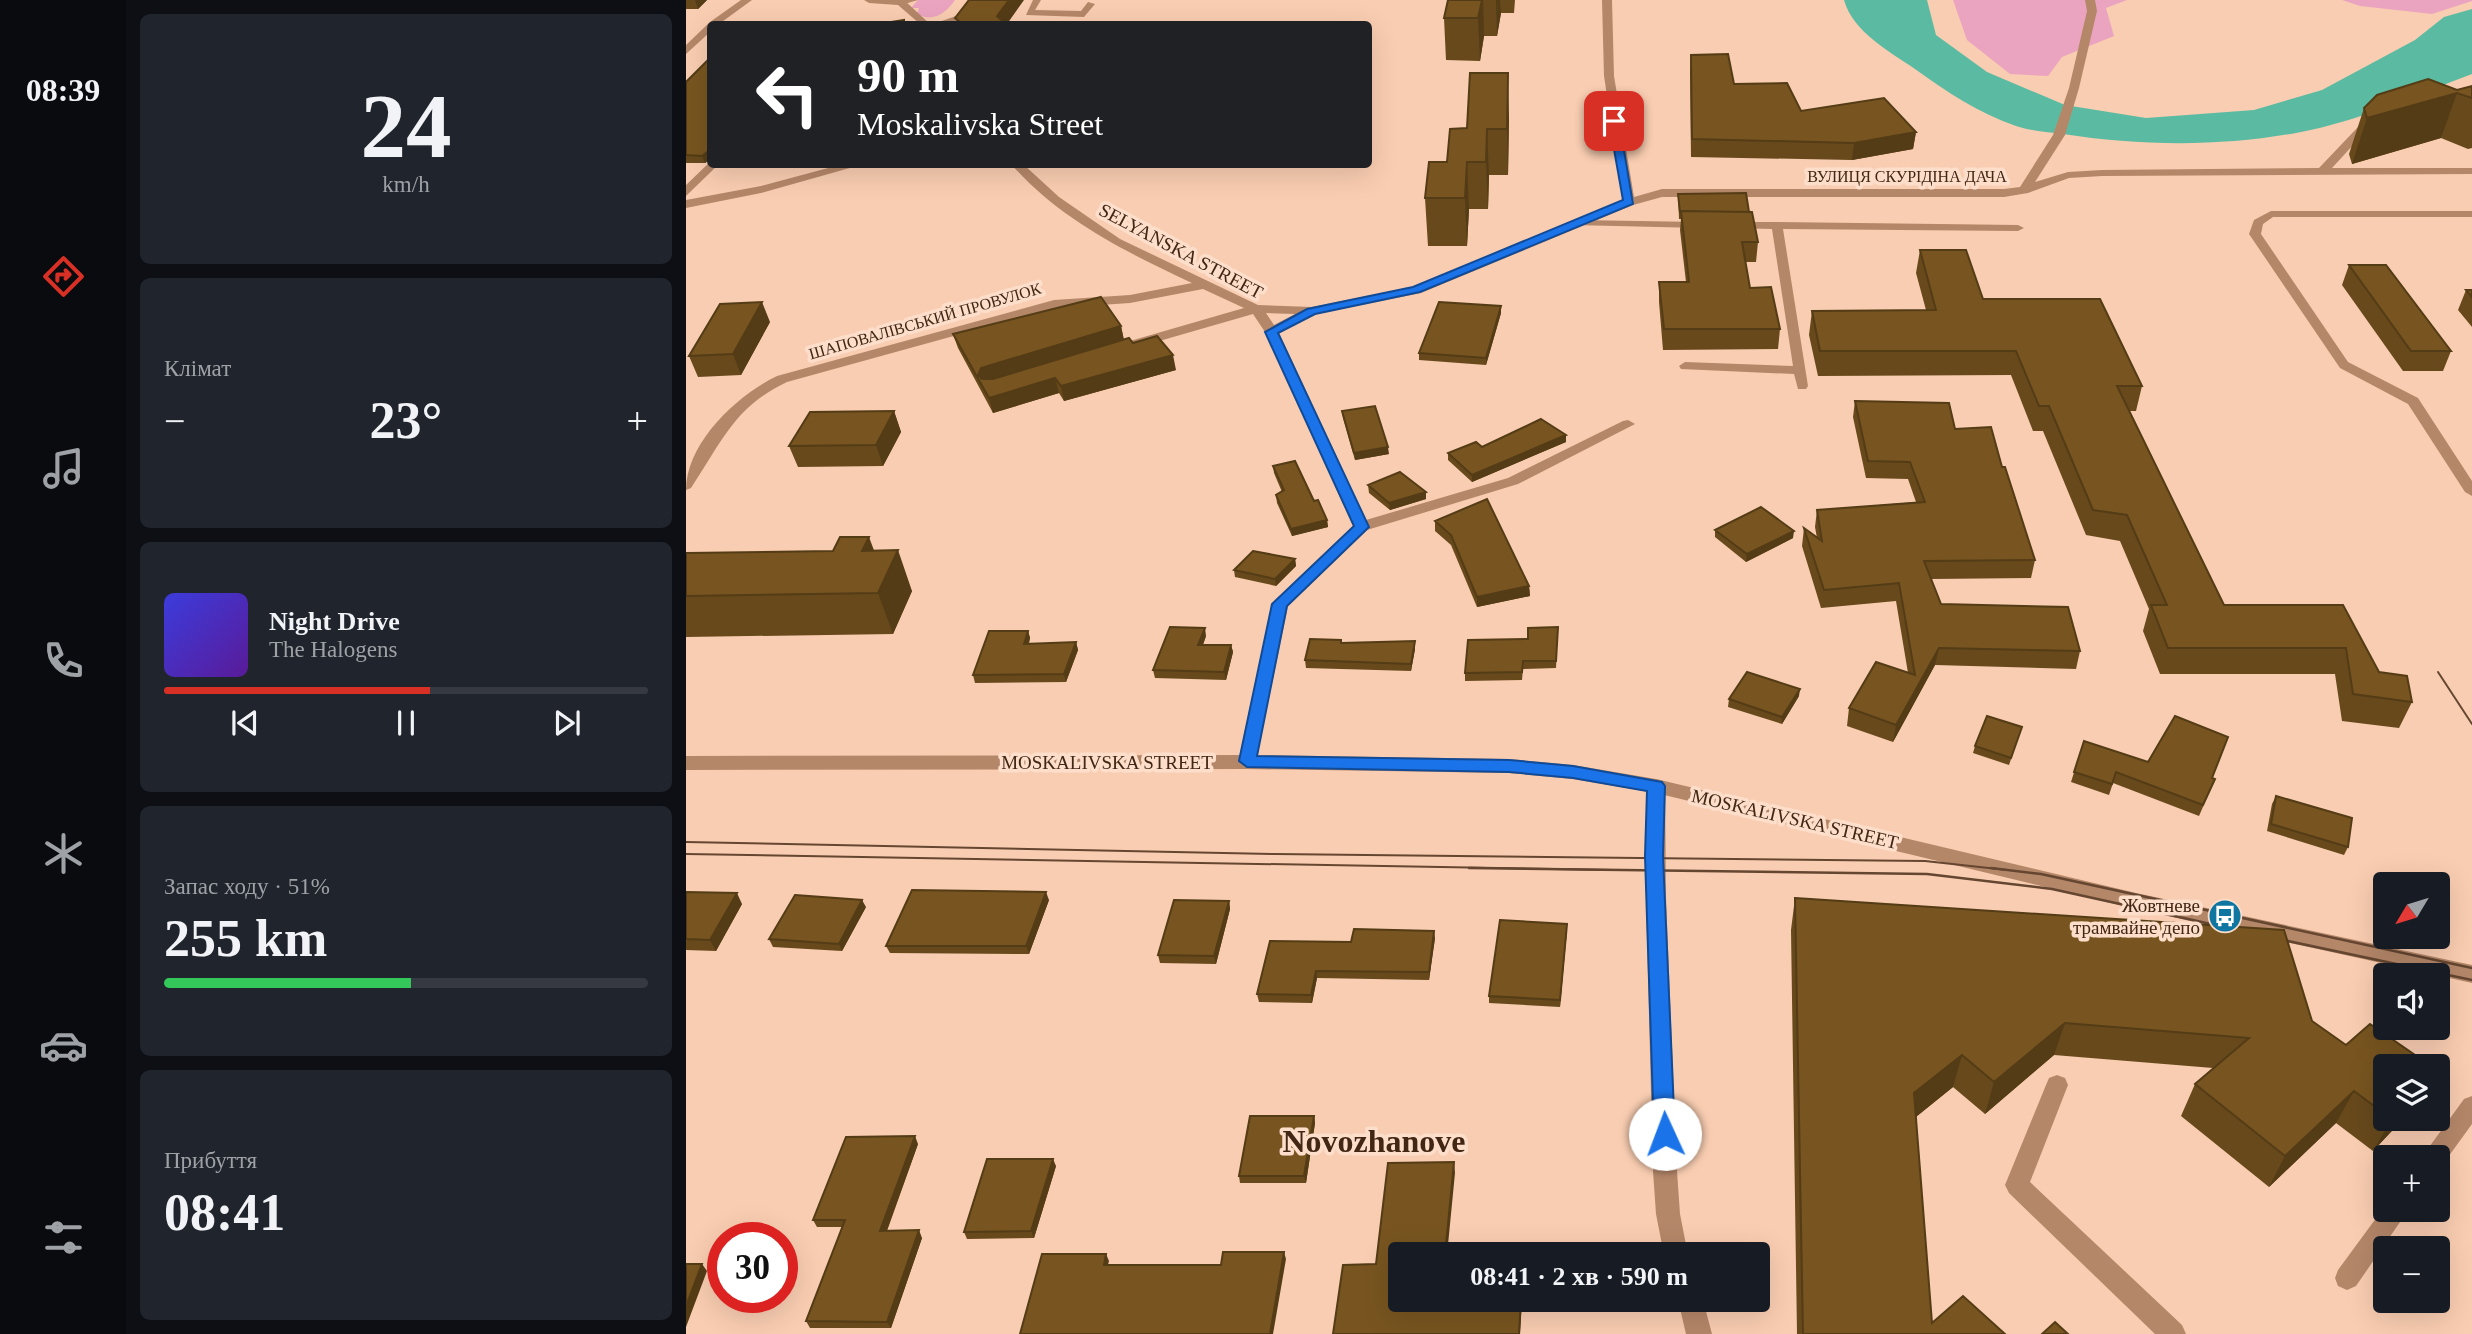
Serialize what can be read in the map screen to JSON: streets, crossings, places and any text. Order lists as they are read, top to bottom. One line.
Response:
{"streets":{"street":["ВУЛИЦЯ СКУРІДІНА ДАЧА","SELYANSKA STREET","ШАПОВАЛІВСЬКИЙ ПРОВУЛОК","MOSKALIVSKA STREET"]},"crossings":[["SELYANSKA STREET","ШАПОВАЛІВСЬКИЙ ПРОВУЛОК"]],"districts":["Novozhanove"],"places":{"bus stop":["Жовтневе трамвайне депо"]},"north":"bottom left","page":{"tabs":"08:39","tile":[["24","km/h"],"Клімат",["Запас ходу · 51%","255 km"],["Прибуття","08:41"]],"turn":["90 m","Moskalivska Street"],"heat":["−","23°","+"],"song":["Night Drive","The Halogens"],"map_buttons":["+","−"],"limit":"30","trip":"08:41 · 2 хв · 590 m"}}
